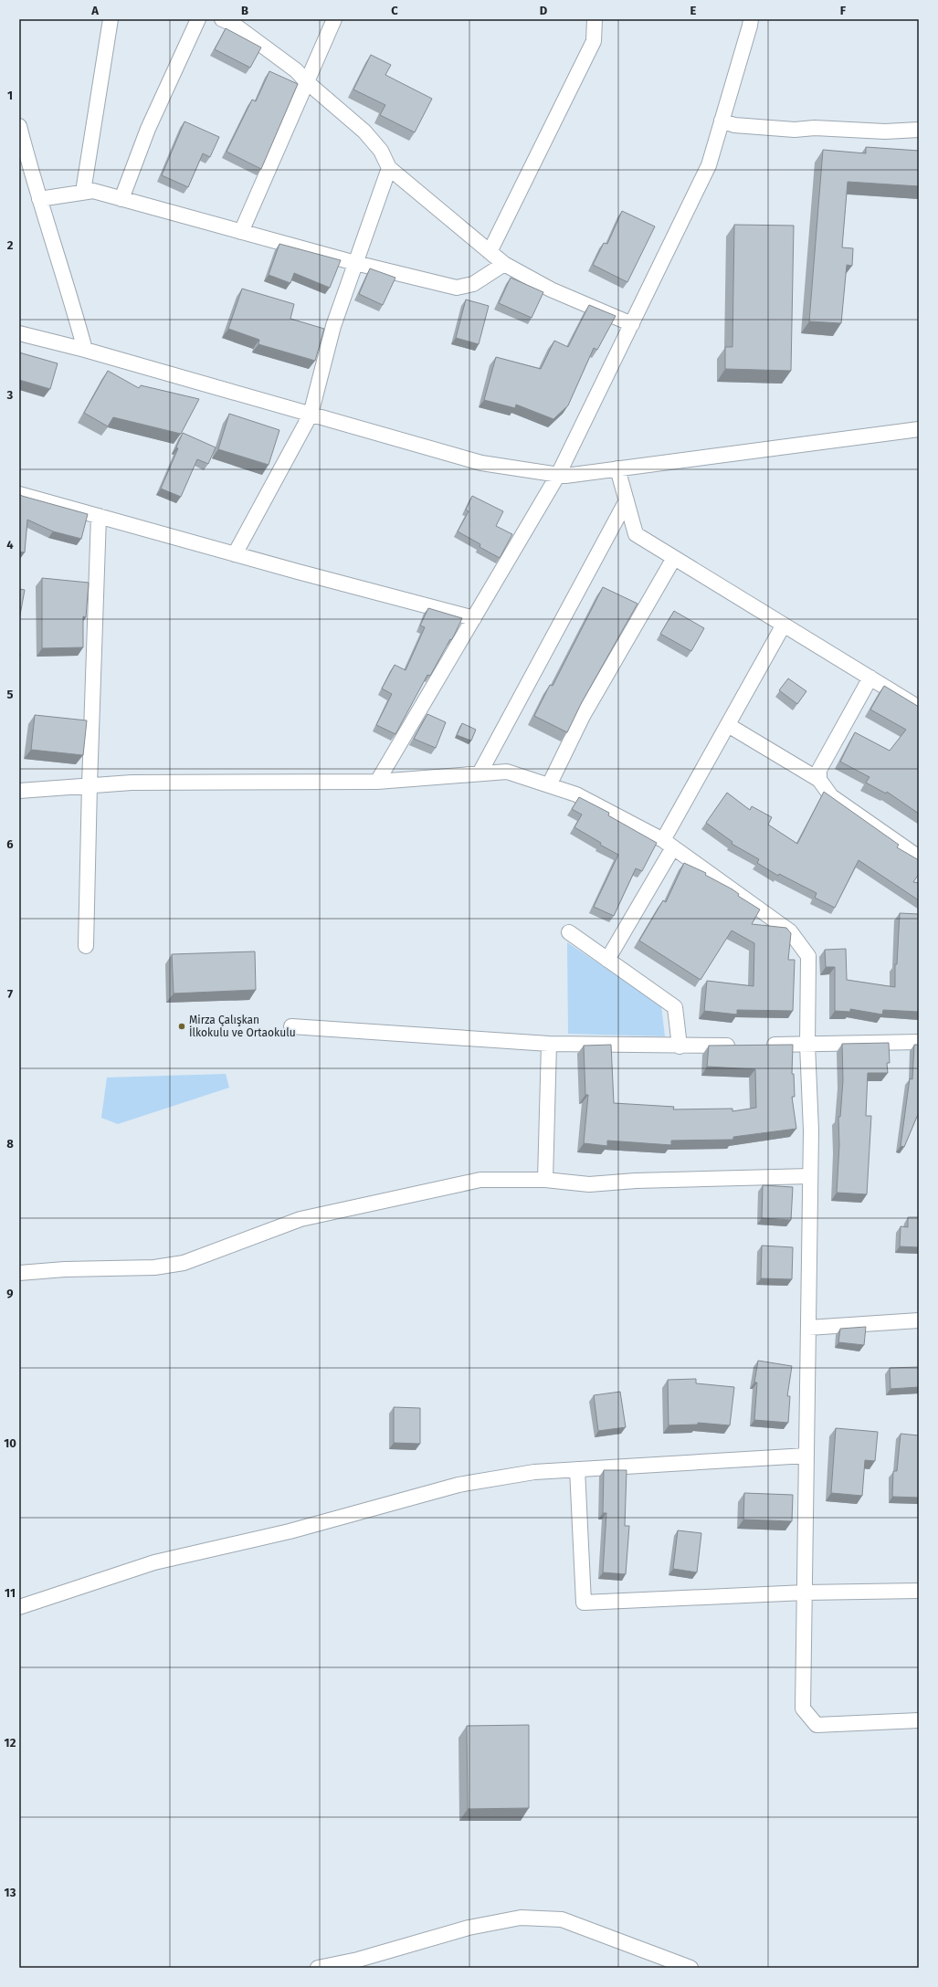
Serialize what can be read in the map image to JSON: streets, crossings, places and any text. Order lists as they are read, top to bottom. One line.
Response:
{"places":["Mirza Çalışkan İlkokulu ve Ortaokulu"],"grid":{"columns":["A","B","C","D","E","F"],"rows":["1","2","3","4","5","6","7","8","9","10","11","12","13"]}}
